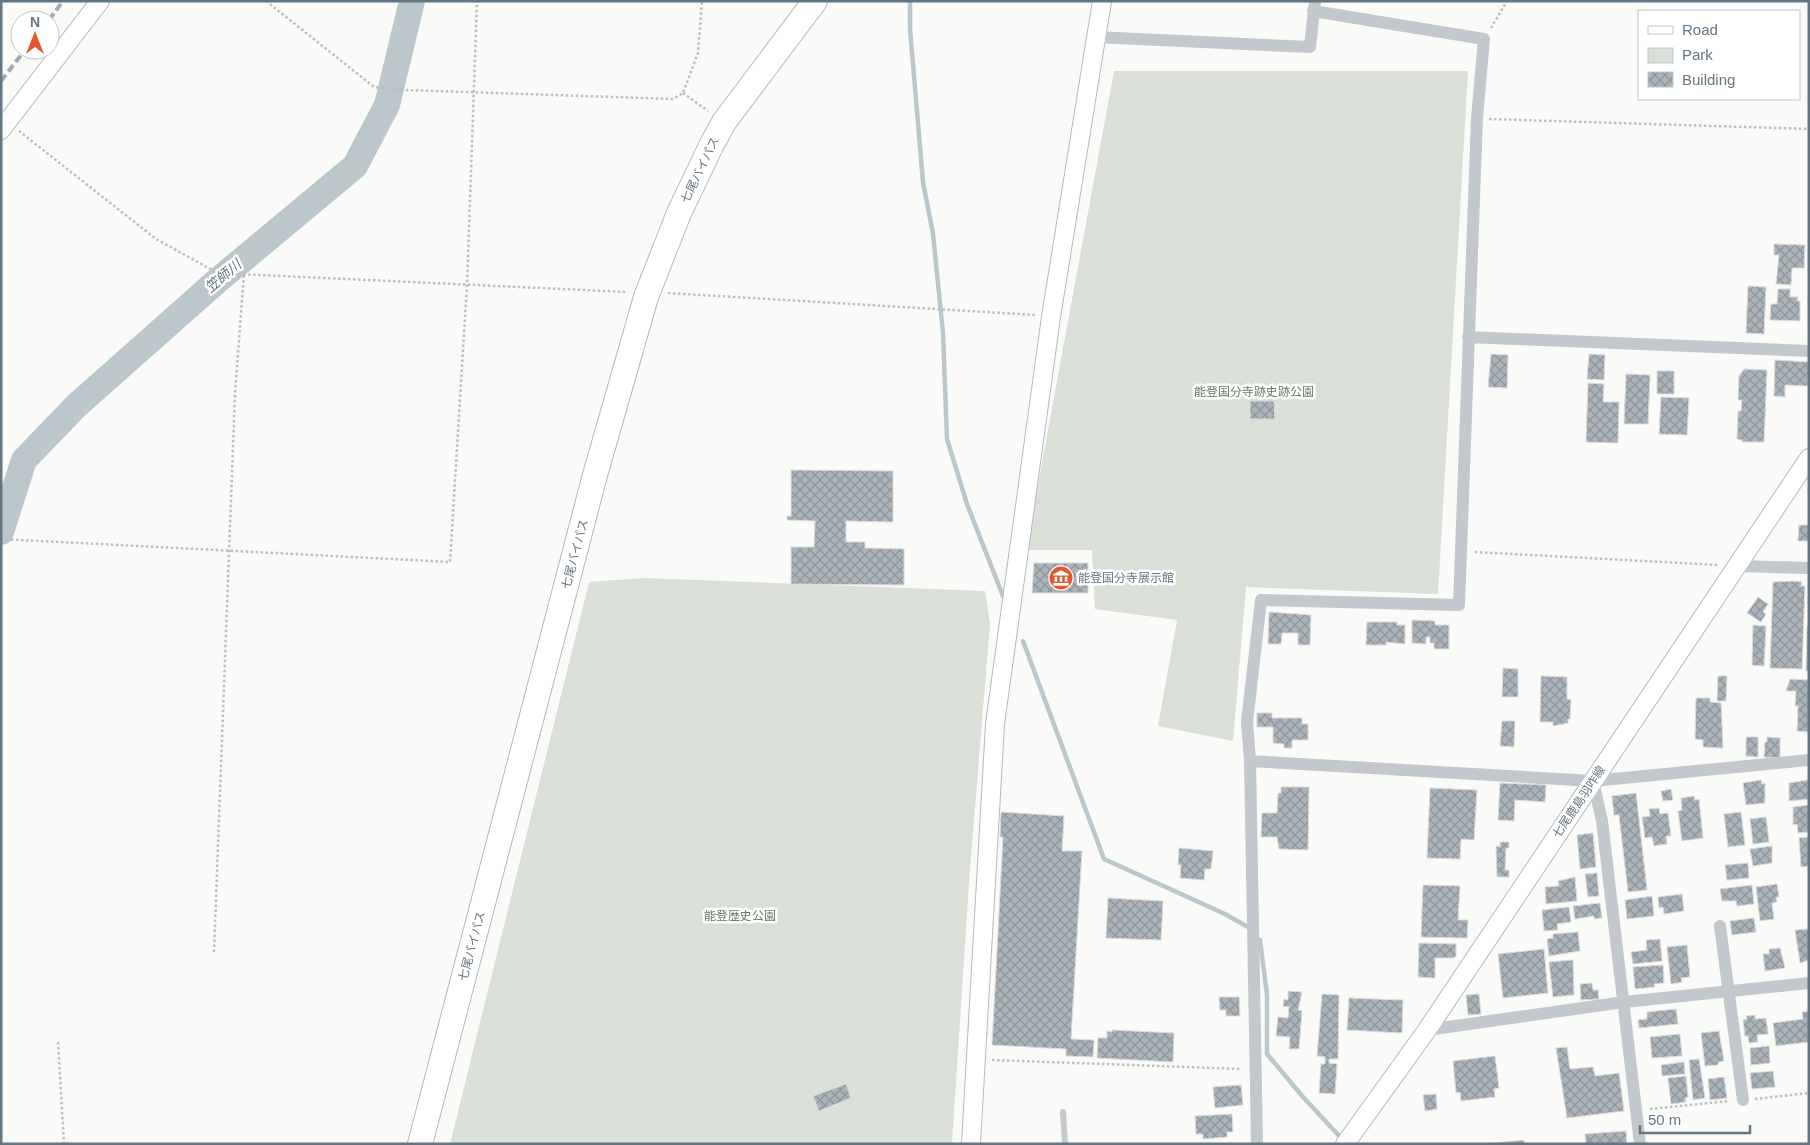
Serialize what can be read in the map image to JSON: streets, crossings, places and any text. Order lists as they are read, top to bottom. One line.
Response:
{"streets":{"highway":["七尾バイパス"],"street":["七尾鹿島羽咋線"]},"water":["笠師川"],"parks":["能登国分寺跡史跡公園","能登歴史公園"],"places":{"museum":["能登国分寺展示館"]},"legend":["Road","Park","Building"],"scale_bar":"50 m","north":"top"}
